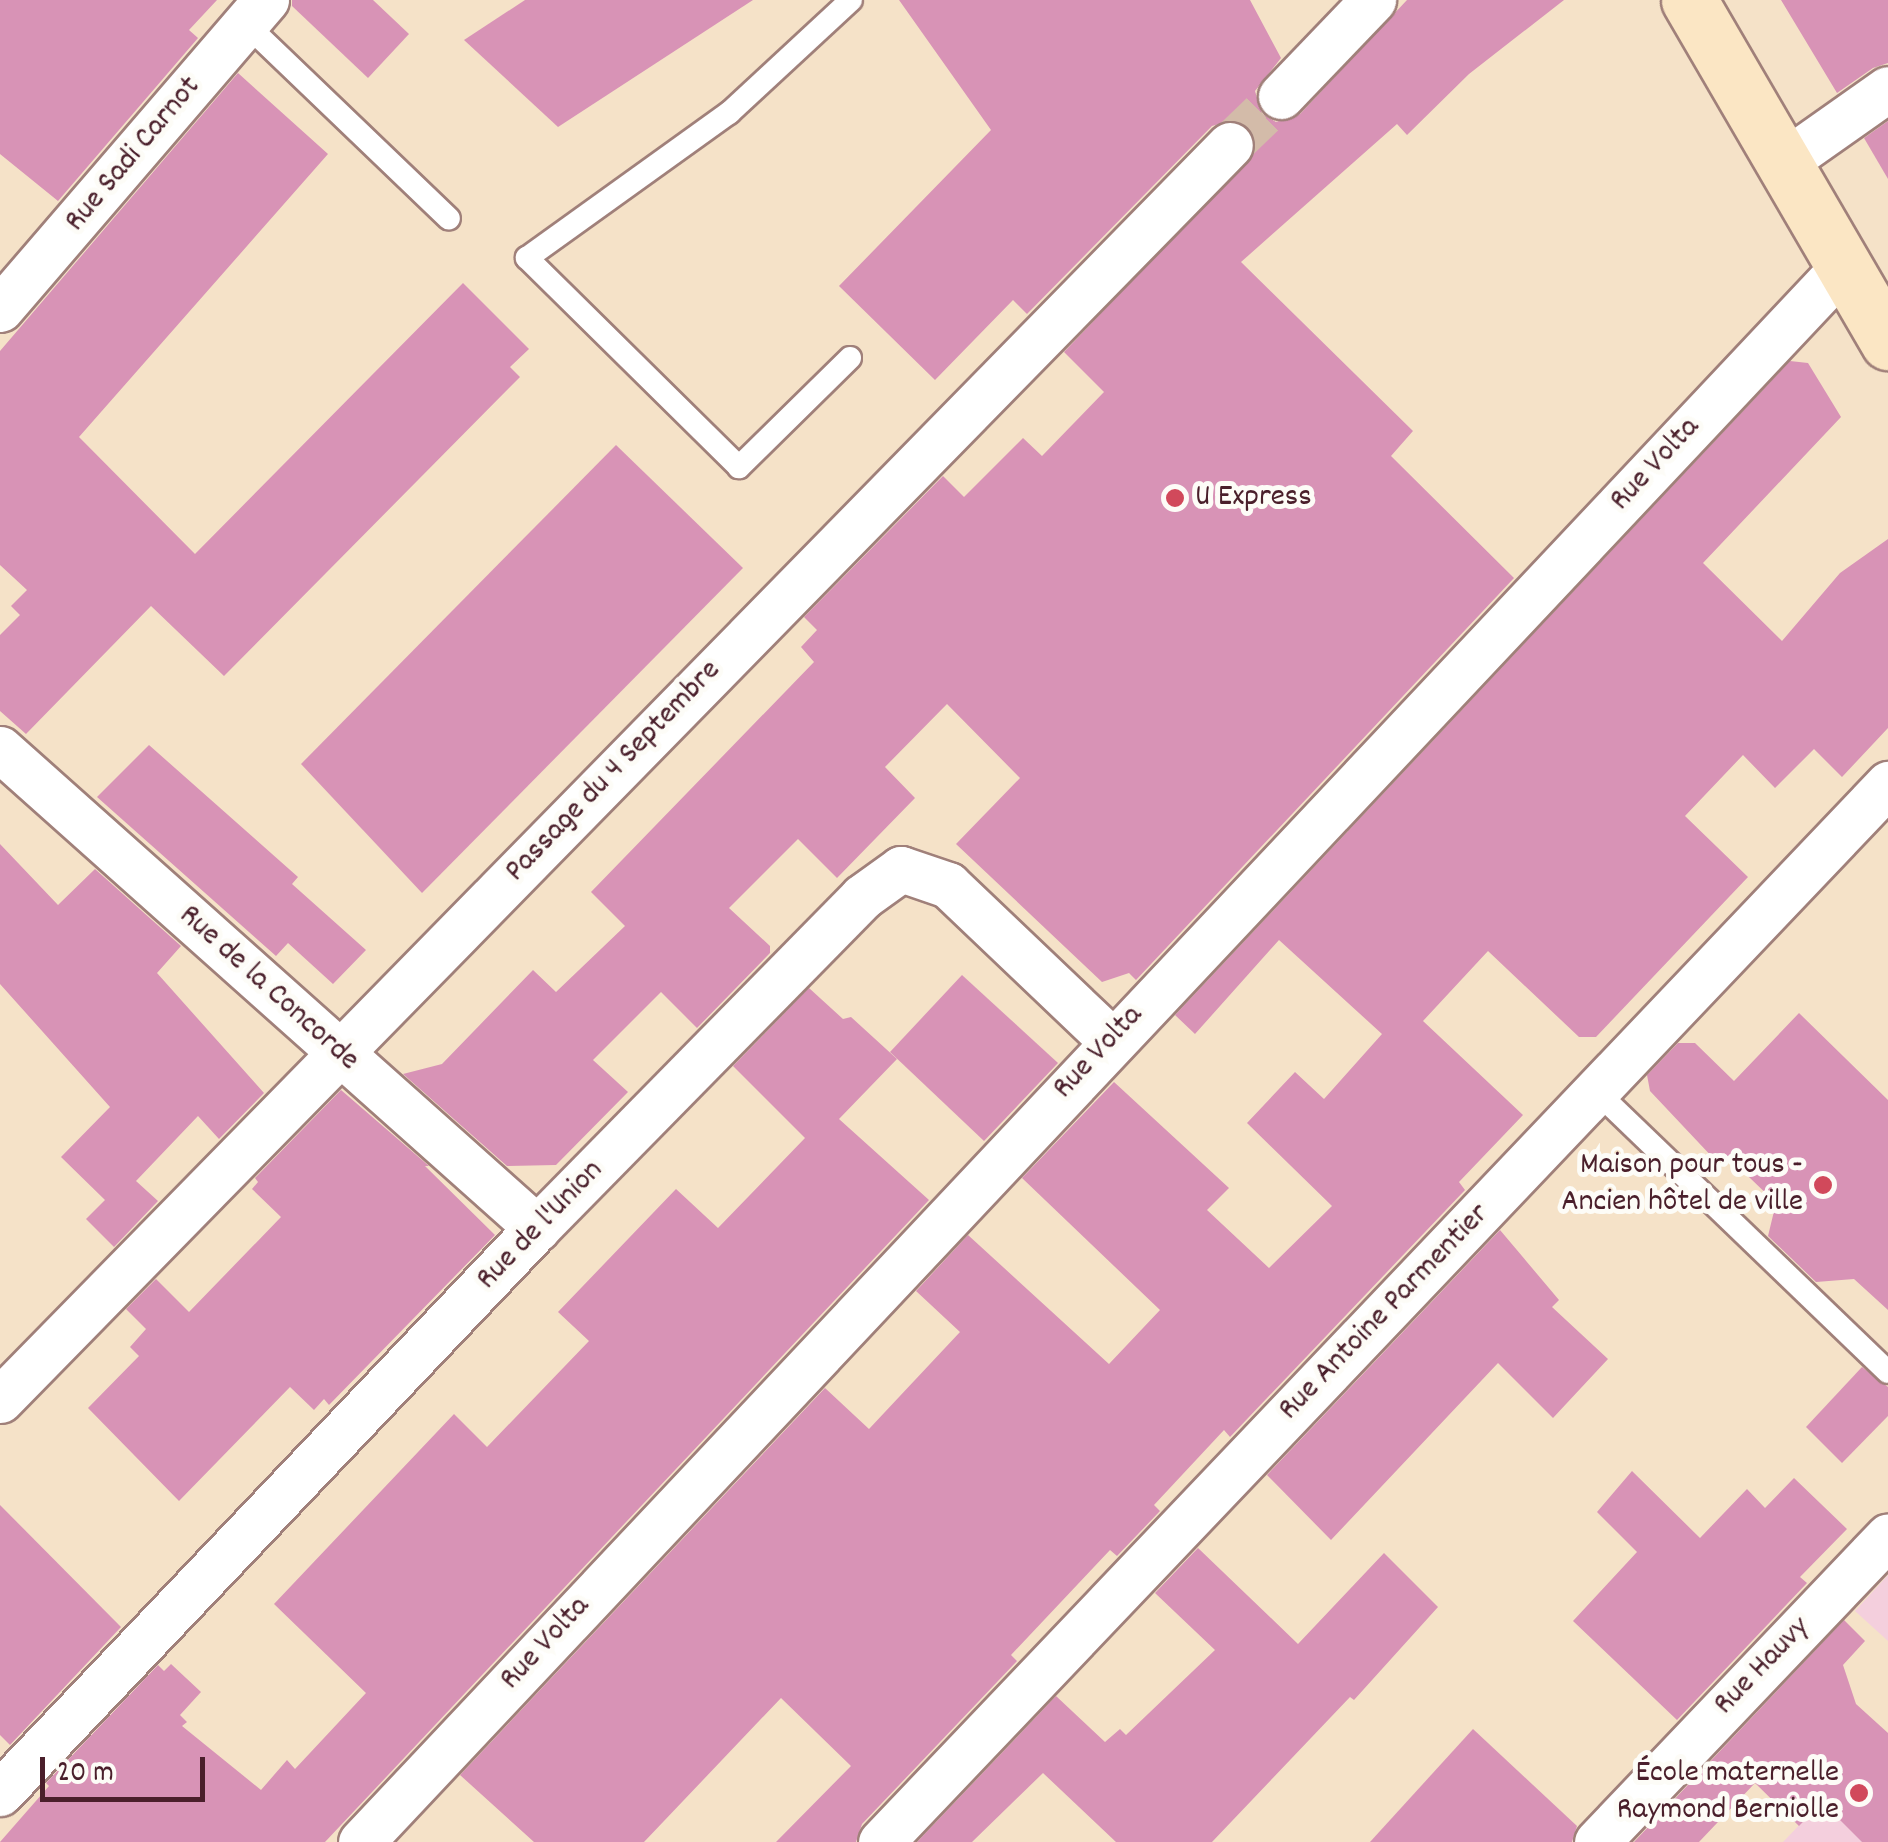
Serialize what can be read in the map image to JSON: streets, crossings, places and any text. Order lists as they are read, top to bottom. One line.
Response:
{"streets":{"street":["Rue Sadi Carnot","Rue Volta","Passage du 4 Septembre","Rue de la Concorde","Rue de l'Union","Rue Antoine Parmentier","Rue Hauvy"]},"crossings":[["Rue Volta","Rue de l'Union"],["Passage du 4 Septembre","Rue de la Concorde"],["Rue de la Concorde","Rue de l'Union"]],"places":["U Express","Maison pour tous - Ancien hôtel de ville","École maternelle Raymond Berniolle"],"scale_bar":"20 m"}
